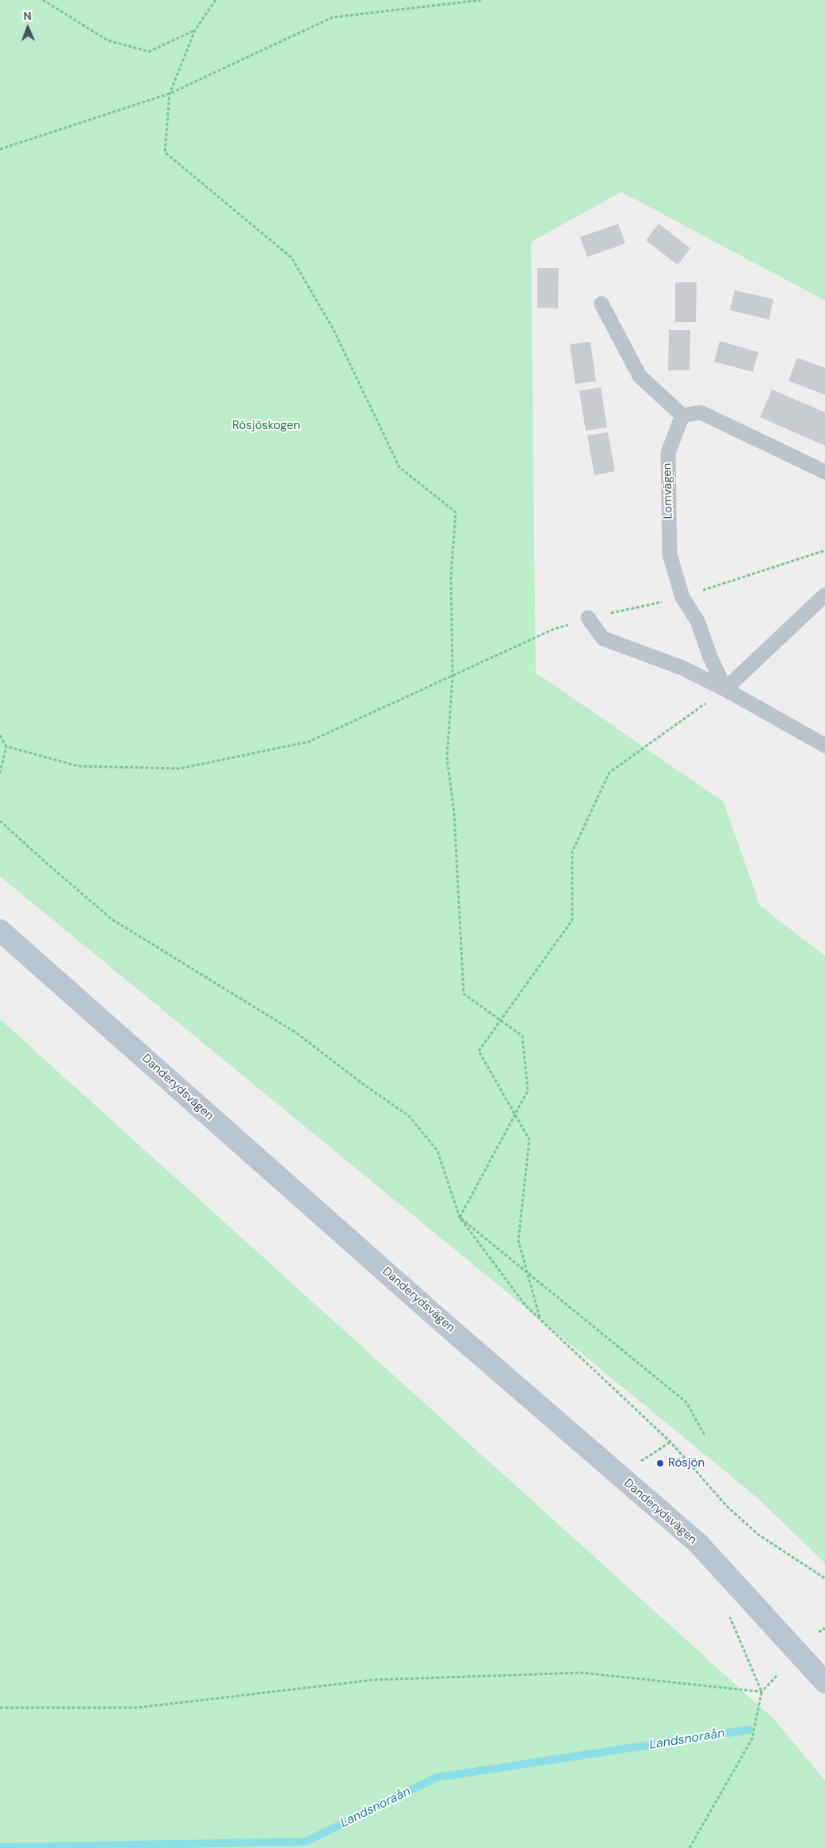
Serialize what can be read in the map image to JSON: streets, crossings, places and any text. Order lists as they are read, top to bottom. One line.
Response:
{"streets":{"main road":["Danderydsvägen"],"lane":["Lomvägen"]},"water":["Landsnoraån"],"parks":["Rösjöskogen"],"places":["Rösjön"],"north":"top"}
